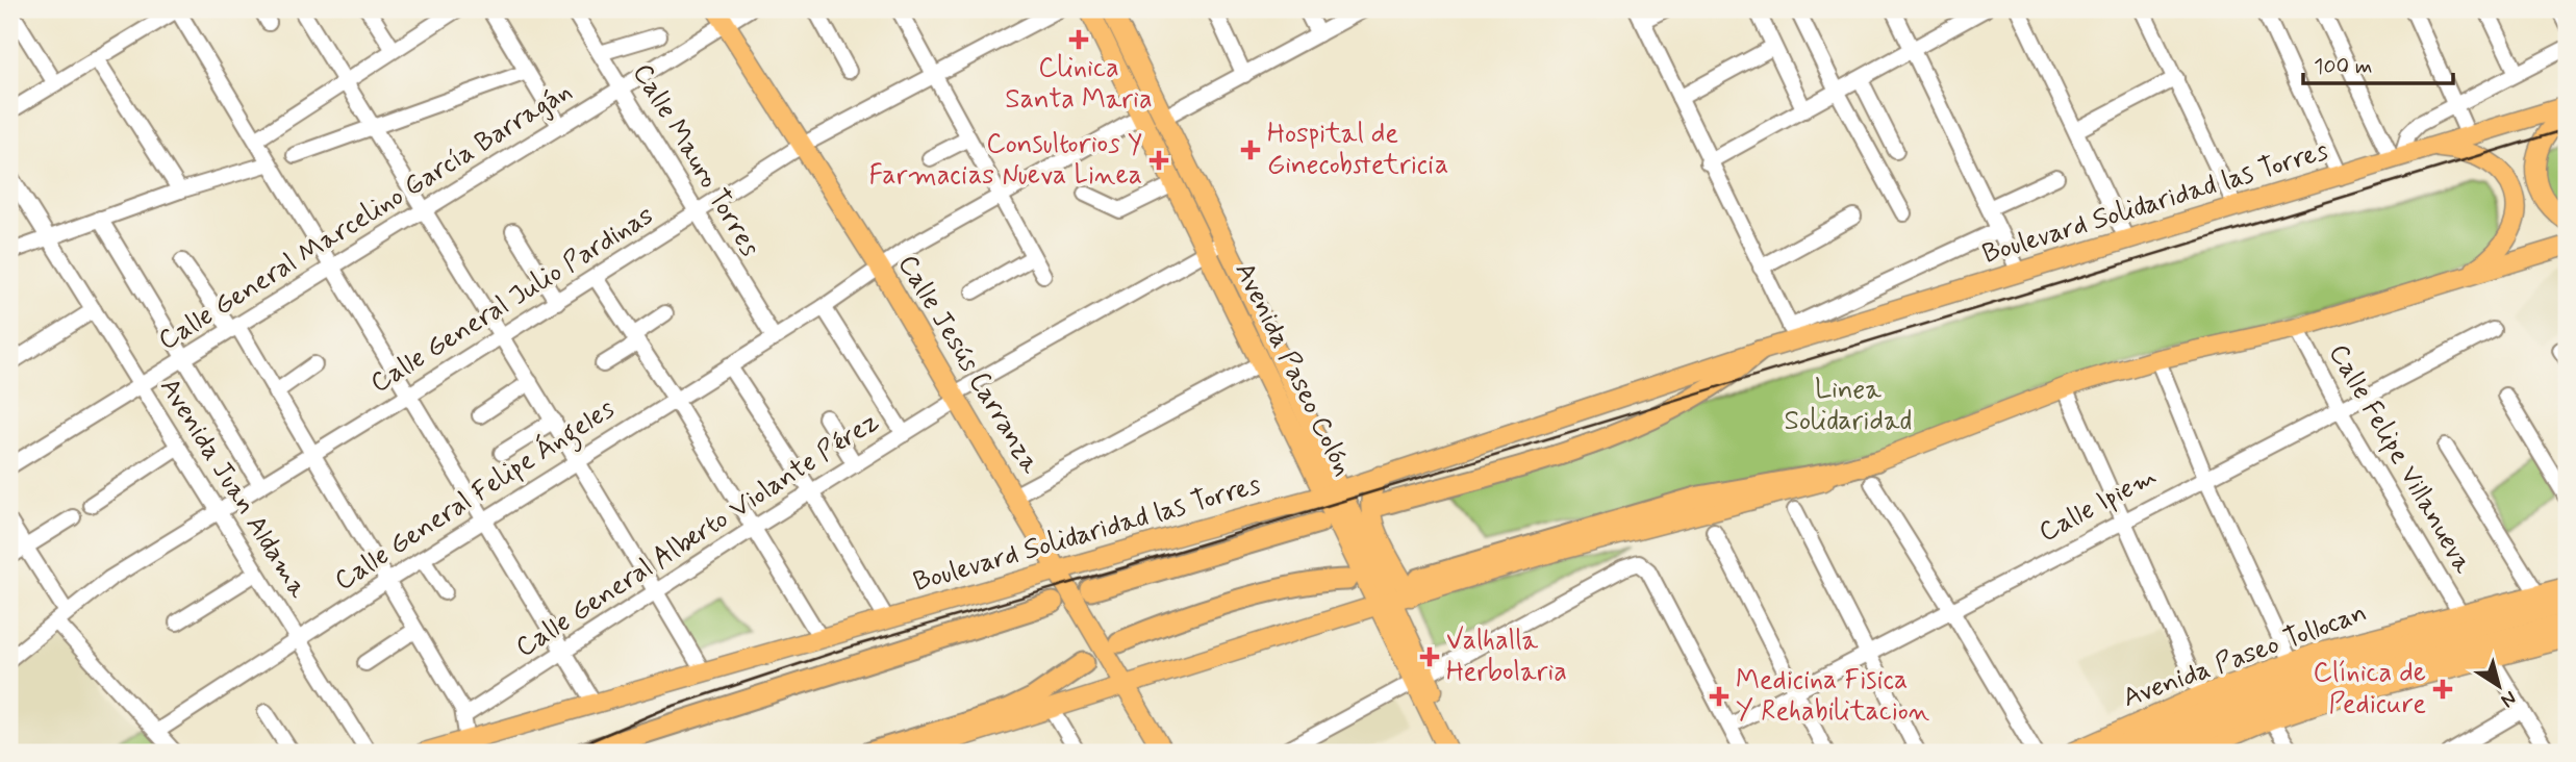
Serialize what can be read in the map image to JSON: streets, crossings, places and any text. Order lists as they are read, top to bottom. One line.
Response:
{"streets":{"highway":["Boulevard Solidaridad las Torres","Avenida Paseo Tollocan"],"main road":["Calle Jesús Carranza","Avenida Paseo Colón"],"street":["Calle Mauro Torres","Calle General Marcelino García Barragán","Calle General Julio Pardinas","Calle Felipe Villanueva","Avenida Juan Aldama","Calle General Felipe Ángeles","Calle Ipiem","Calle General Alberto Violante Pérez"]},"crossings":[["Calle Mauro Torres","Calle General Marcelino García Barragán"],["Calle Mauro Torres","Calle General Julio Pardinas"],["Calle Mauro Torres","Calle General Felipe Ángeles"],["Boulevard Solidaridad las Torres","Calle Jesús Carranza"],["Boulevard Solidaridad las Torres","Avenida Paseo Colón"],["Calle General Marcelino García Barragán","Calle Jesús Carranza"],["Calle General Marcelino García Barragán","Avenida Juan Aldama"],["Calle General Julio Pardinas","Calle Jesús Carranza"],["Calle General Julio Pardinas","Avenida Juan Aldama"],["Calle Jesús Carranza","Calle General Felipe Ángeles"],["Calle Jesús Carranza","Calle General Alberto Violante Pérez"],["Avenida Paseo Colón","Calle General Felipe Ángeles"],["Avenida Paseo Colón","Calle General Alberto Violante Pérez"],["Calle Felipe Villanueva","Calle Ipiem"],["Calle Felipe Villanueva","Avenida Paseo Tollocan"],["Avenida Juan Aldama","Calle General Felipe Ángeles"]],"parks":["Linea Solidaridad"],"places":{"health":["Clinica Santa Maria","Hospital de Ginecobstetricia","Consultorios Y Farmacias Nueva Linea","Valhalla Herbolaria","Clínica de Pedicure","Medicina Fisica Y Rehabilitacion"]},"scale_bar":"100 m","north":"bottom right"}
